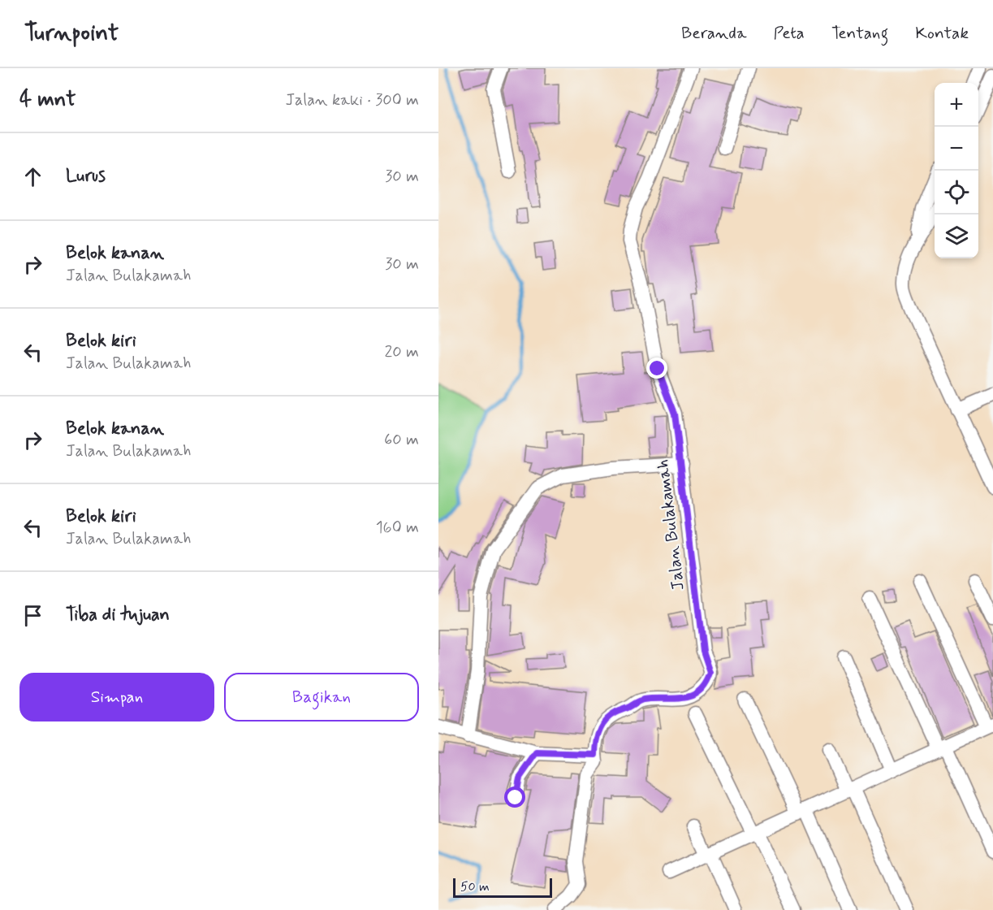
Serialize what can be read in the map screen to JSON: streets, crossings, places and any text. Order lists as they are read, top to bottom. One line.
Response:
{"streets":{"street":["Jalan Bulakamah"]},"scale_bar":"50 m","page":{"header":"Turnpoint","nav":["Beranda","Peta","Tentang","Kontak"],"heading":["4 mnt","Jalan kaki · 300 m"],"map_buttons":["+","−"],"list":[["Lurus","30 m"],["Belok kanan","Jalan Bulakamah","30 m"],["Belok kiri","Jalan Bulakamah","20 m"],["Belok kanan","Jalan Bulakamah","60 m"],["Belok kiri","Jalan Bulakamah","160 m"],"Tiba di tujuan"],"buttons":["Simpan","Bagikan"],"scale":"50 m"}}
